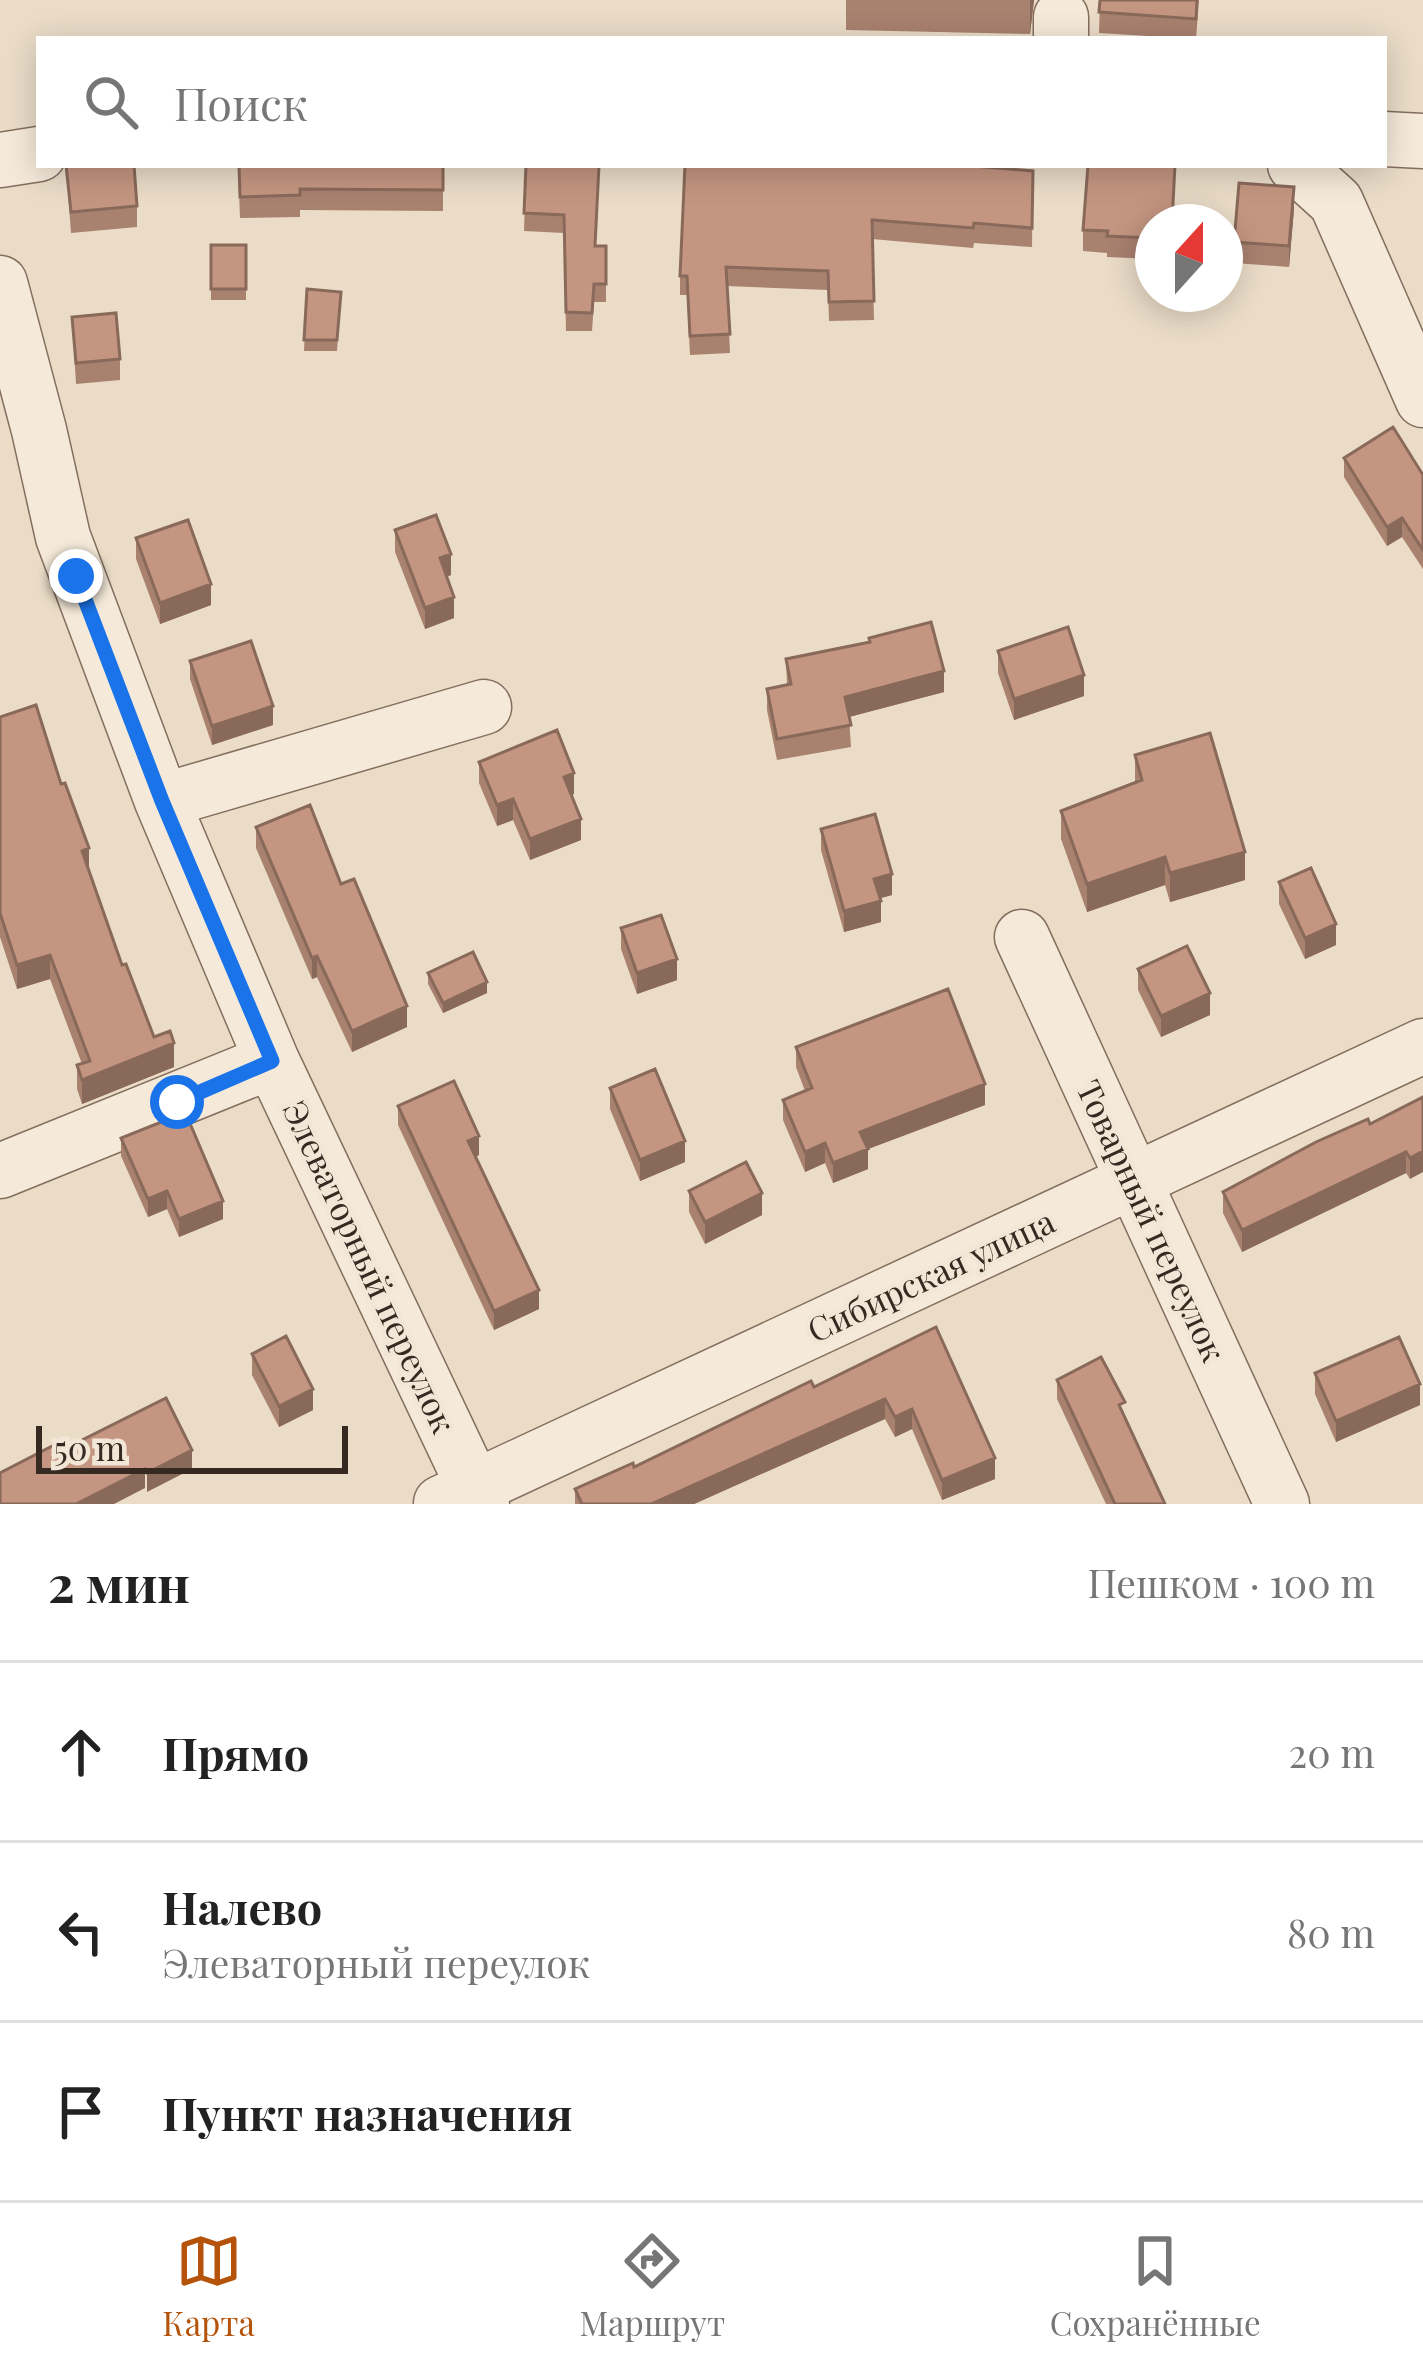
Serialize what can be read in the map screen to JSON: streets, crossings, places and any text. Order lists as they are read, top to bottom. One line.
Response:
{"streets":{"street":["Товарный переулок","Элеваторный переулок","Сибирская улица"]},"crossings":[["Товарный переулок","Сибирская улица"],["Элеваторный переулок","Сибирская улица"]],"scale_bar":"50 m","north":"top","page":{"search":"Поиск","scale":"50 m","heading":["2 мин","Пешком · 100 m"],"list":[["Прямо","20 m"],["Налево","Элеваторный переулок","80 m"],"Пункт назначения"],"nav":["Карта","Маршрут","Сохранённые"]}}
